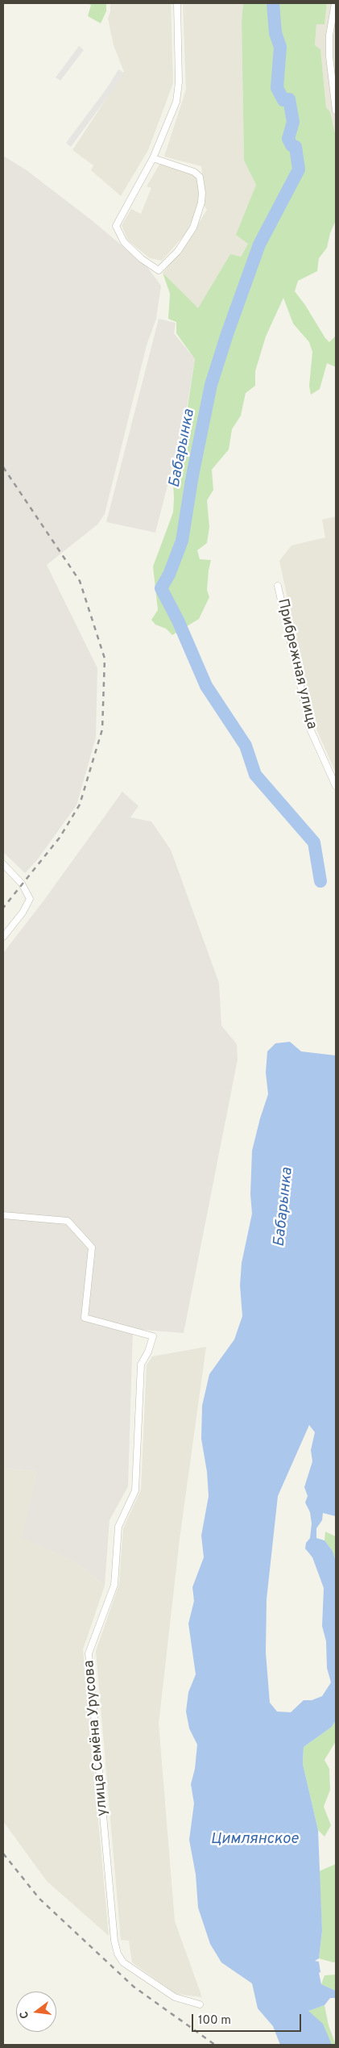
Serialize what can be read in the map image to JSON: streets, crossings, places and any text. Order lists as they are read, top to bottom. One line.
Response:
{"streets":{"street":["Прибрежная улица","улица Семёна Урусова"]},"water":["Бабарынка","Цимлянское"],"scale_bar":"100 m","north":"left"}
